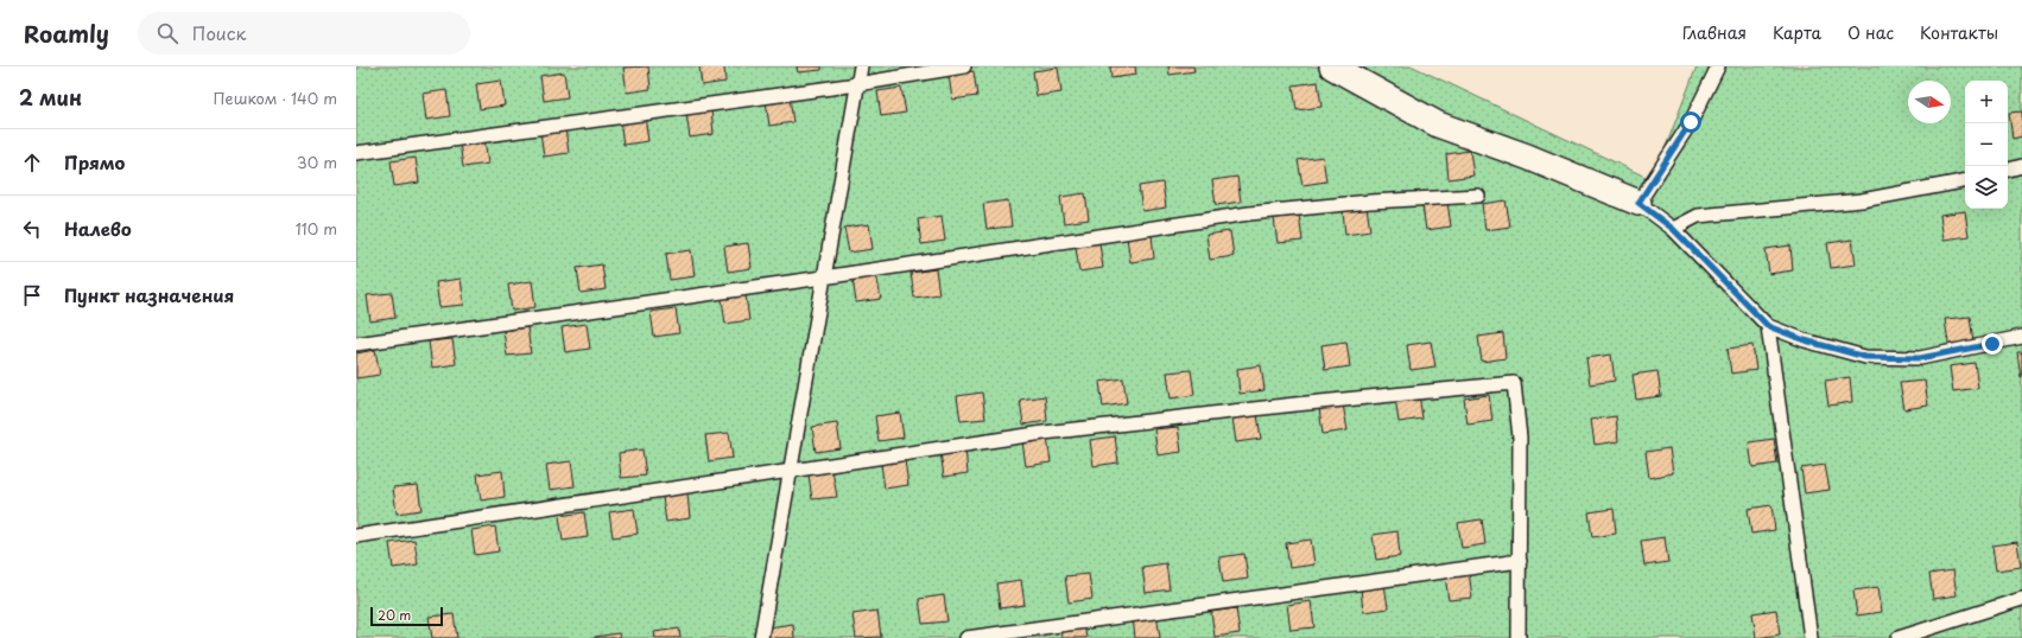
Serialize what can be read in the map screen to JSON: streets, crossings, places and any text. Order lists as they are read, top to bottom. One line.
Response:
{"scale_bar":"20 m","north":"right","page":{"header":"Roamly","search":"Поиск","nav":["Главная","Карта","О нас","Контакты"],"heading":["2 мин","Пешком · 140 m"],"map_buttons":["+","−"],"list":[["Прямо","30 m"],["Налево","110 m"],"Пункт назначения"],"scale":"20 m"}}
